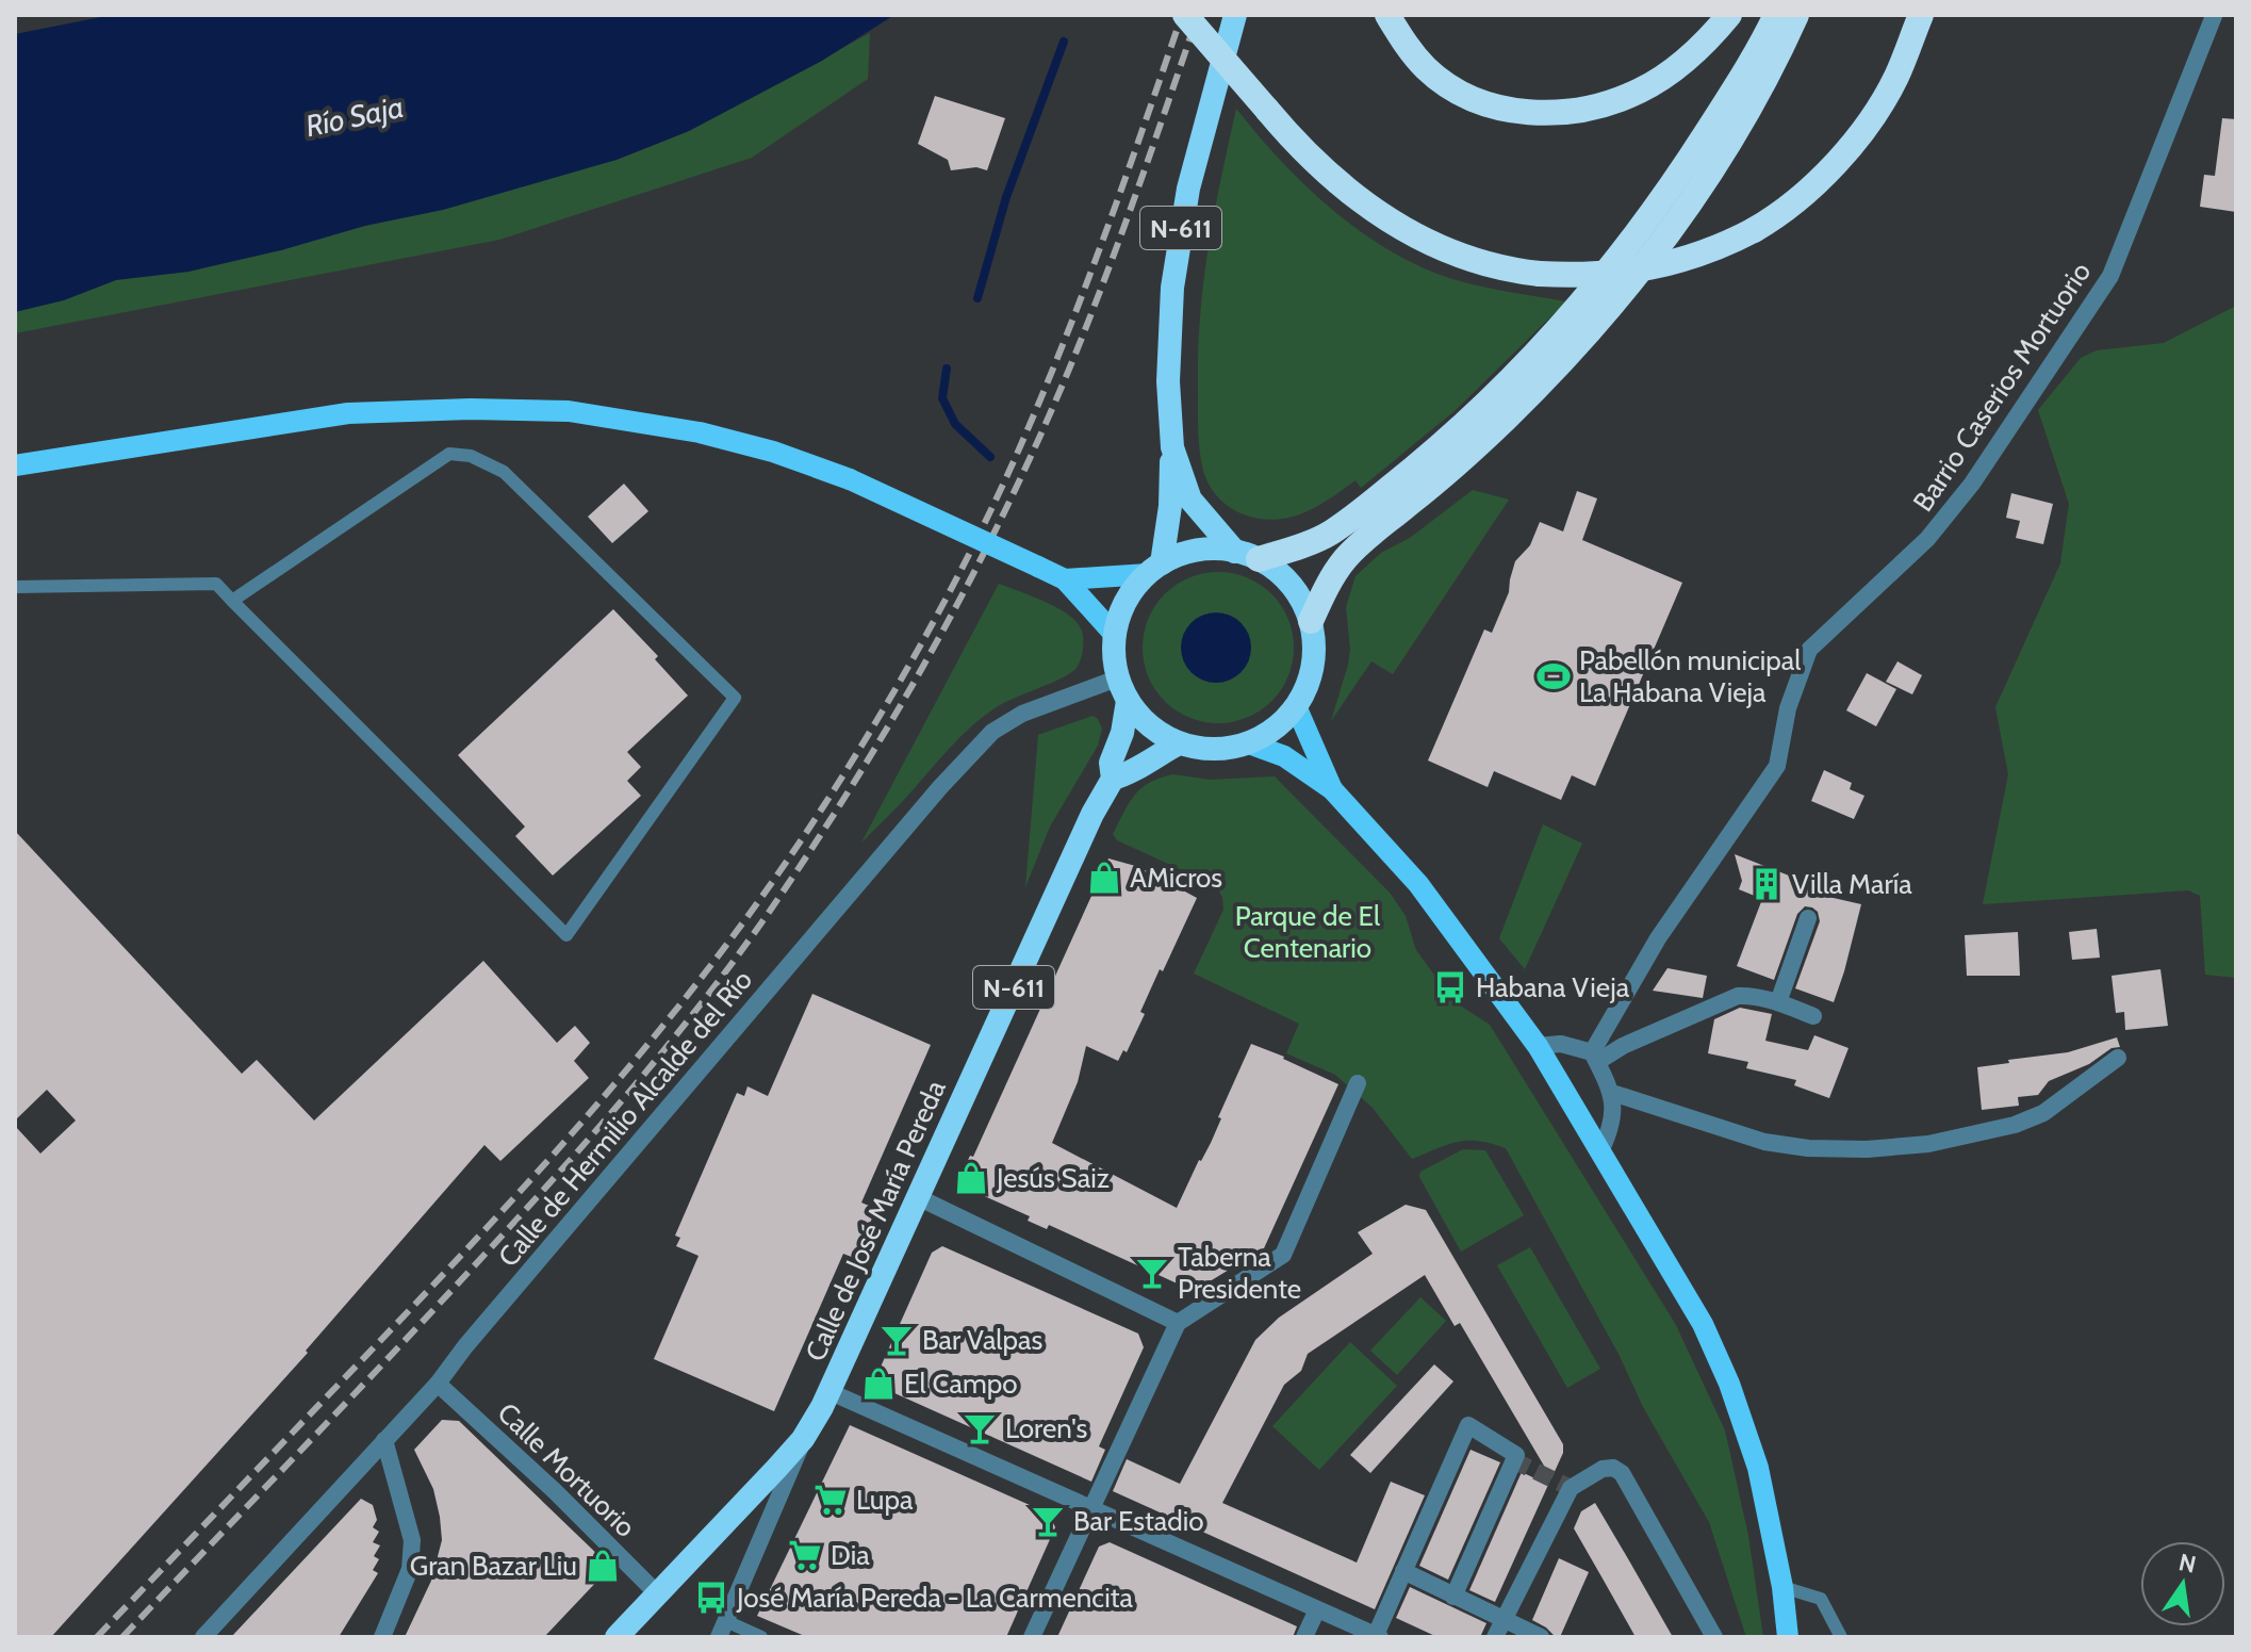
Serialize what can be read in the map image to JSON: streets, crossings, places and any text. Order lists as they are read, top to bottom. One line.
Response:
{"streets":{"highway":["N-611","Calle de José María Pereda"],"street":["Barrio Caserios Mortuorio","Calle de Hermilio Alcalde del Río","Calle Mortuorio"]},"crossings":[["N-611","Calle de Hermilio Alcalde del Río"],["N-611","Calle de José María Pereda"],["Calle de Hermilio Alcalde del Río","Calle de José María Pereda"],["Calle de Hermilio Alcalde del Río","Calle Mortuorio"],["Calle de José María Pereda","Calle Mortuorio"]],"water":["Río Saja"],"parks":["Parque de El Centenario"],"places":{"sports":["Pabellón municipal La Habana Vieja"],"shop":["AMicros","Jesús Saiz","El Campo","Gran Bazar Liu"],"building":["Villa María"],"bus stop":["Habana Vieja","José María Pereda - La Carmencita"],"bar":["Taberna Presidente","Bar Valpas","Loren's","Bar Estadio"],"supermarket":["Lupa","Dia"]},"north":"top"}
